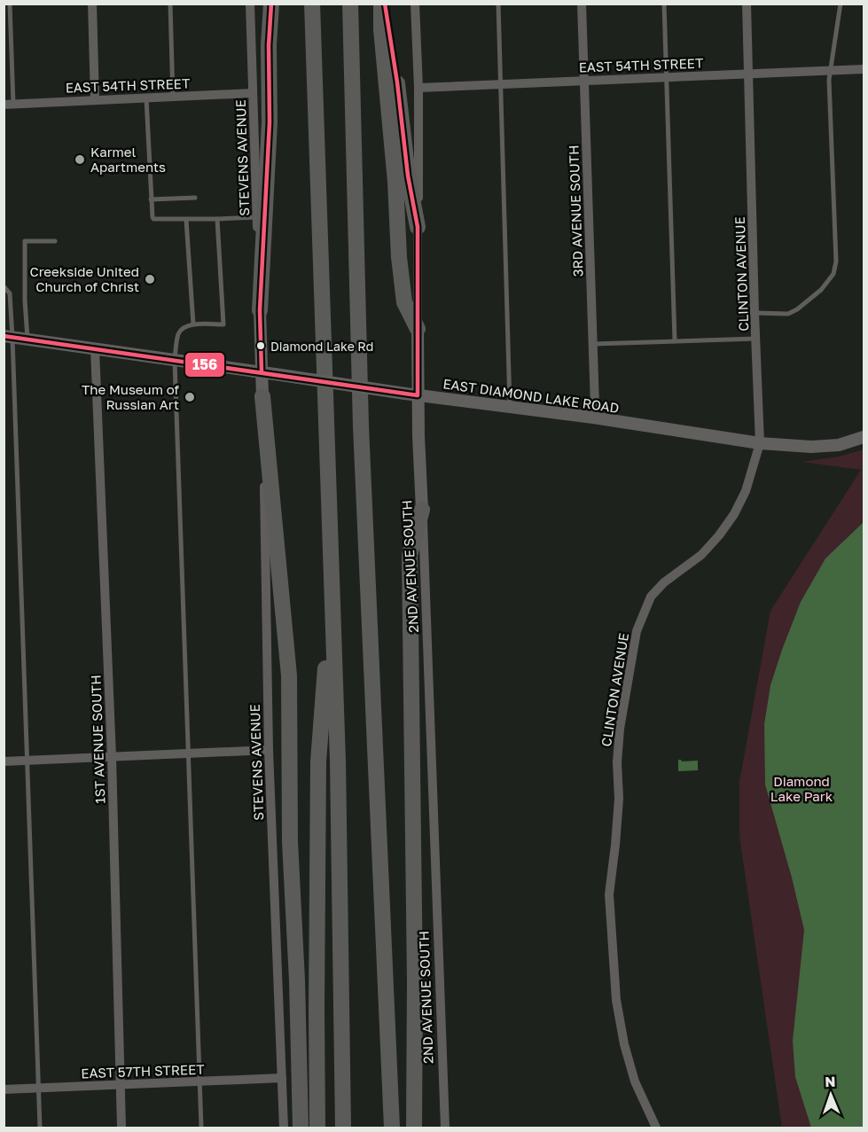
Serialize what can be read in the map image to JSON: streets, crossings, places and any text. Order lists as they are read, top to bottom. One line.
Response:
{"streets":{"street":["EAST 54TH STREET","STEVENS AVENUE","3RD AVENUE SOUTH","CLINTON AVENUE","EAST DIAMOND LAKE ROAD","2ND AVENUE SOUTH","1ST AVENUE SOUTH","EAST 57TH STREET"]},"crossings":[["EAST 54TH STREET","STEVENS AVENUE"],["EAST 54TH STREET","3RD AVENUE SOUTH"],["EAST 54TH STREET","CLINTON AVENUE"],["EAST 54TH STREET","2ND AVENUE SOUTH"],["STEVENS AVENUE","EAST 57TH STREET"],["3RD AVENUE SOUTH","EAST DIAMOND LAKE ROAD"],["CLINTON AVENUE","EAST DIAMOND LAKE ROAD"],["EAST DIAMOND LAKE ROAD","2ND AVENUE SOUTH"],["EAST DIAMOND LAKE ROAD","1ST AVENUE SOUTH"],["1ST AVENUE SOUTH","EAST 57TH STREET"]],"parks":["Diamond Lake Park"],"places":["Karmel Apartments","Creekside United Church of Christ","Diamond Lake Rd","The Museum of Russian Art"],"lines":["transit line 156"],"north":"top"}
